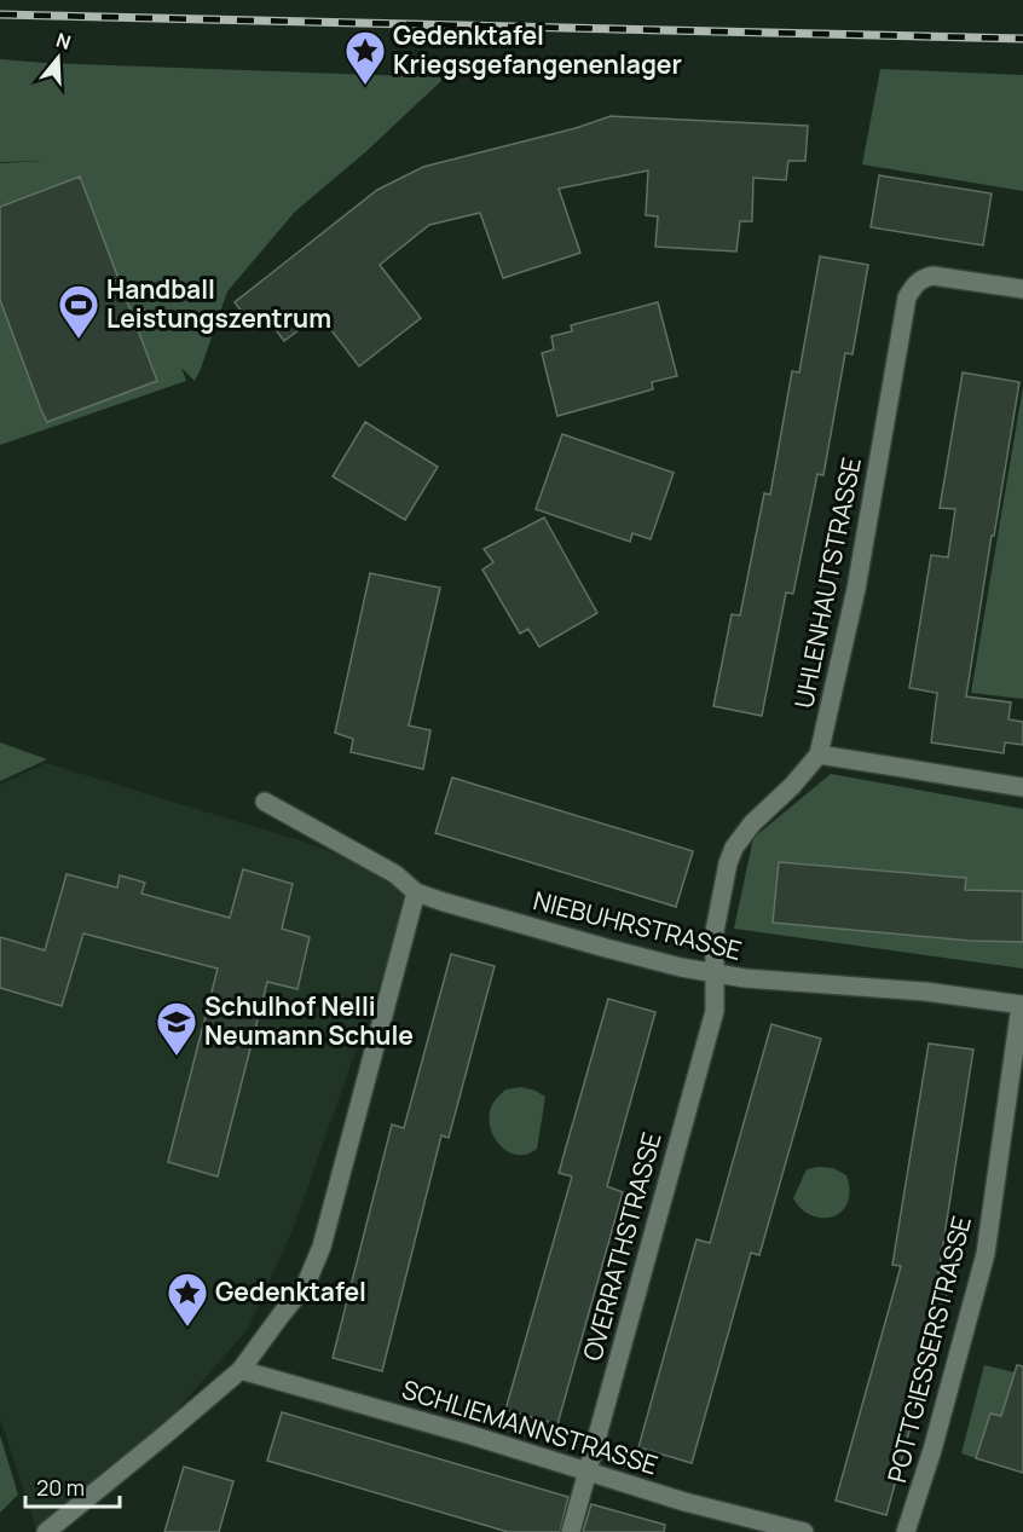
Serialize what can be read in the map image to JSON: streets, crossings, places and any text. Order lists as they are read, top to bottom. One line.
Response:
{"streets":{"street":["UHLENHAUTSTRASSE","NIEBUHRSTRASSE","OVERRATHSTRASSE","POTTGIESSERSTRASSE","SCHLIEMANNSTRASSE"]},"crossings":[["UHLENHAUTSTRASSE","NIEBUHRSTRASSE"],["UHLENHAUTSTRASSE","OVERRATHSTRASSE"],["NIEBUHRSTRASSE","OVERRATHSTRASSE"],["NIEBUHRSTRASSE","POTTGIESSERSTRASSE"],["OVERRATHSTRASSE","SCHLIEMANNSTRASSE"]],"places":{"place":["Gedenktafel Kriegsgefangenenlager","Gedenktafel"],"sports":["Handball Leistungszentrum"],"school or university":["Schulhof Nelli Neumann Schule"]},"scale_bar":"20 m","north":"top"}
